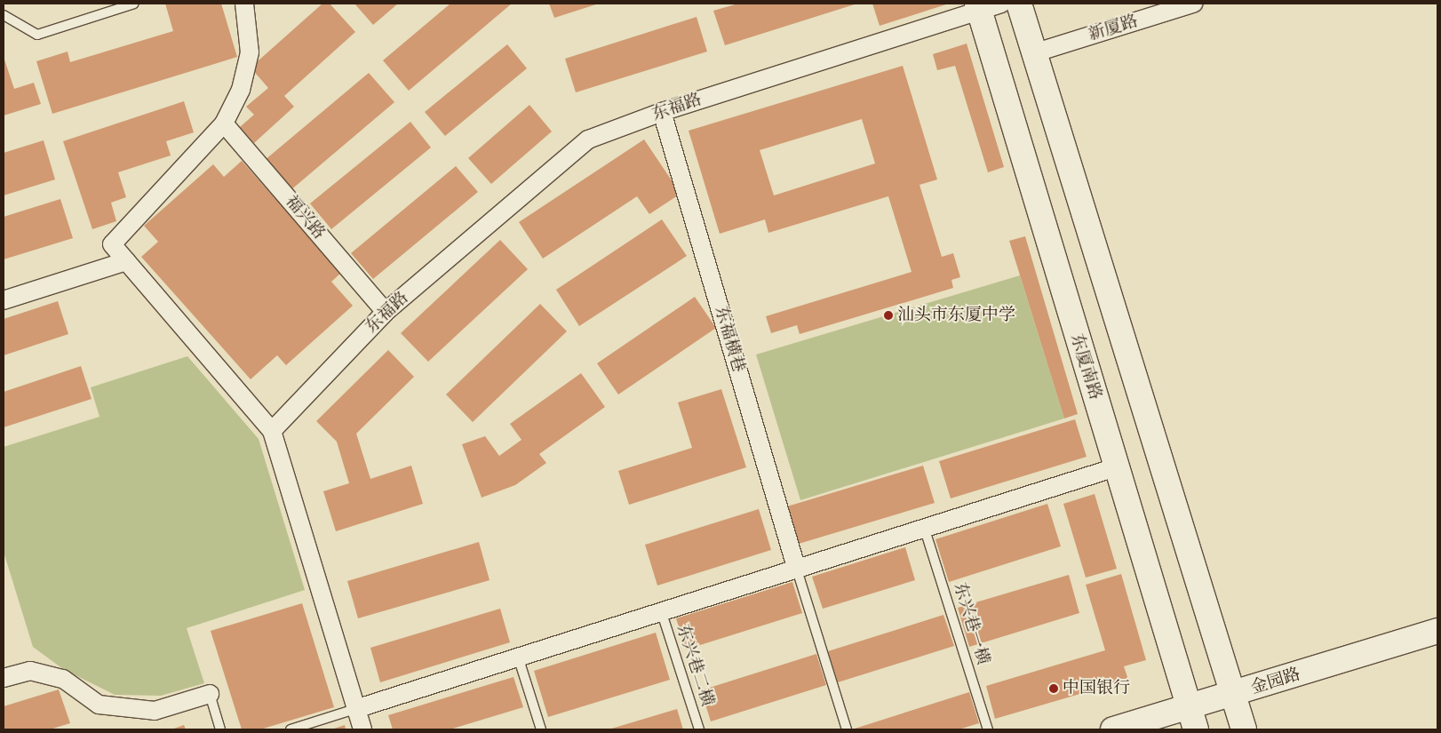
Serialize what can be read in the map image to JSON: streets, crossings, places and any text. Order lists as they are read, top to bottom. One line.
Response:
{"streets":{"street":["新厦路","东福路","福兴路","东福横巷","东厦南路","金园路"],"lane":["东兴巷一横","东兴巷二横"]},"crossings":[["东福路","福兴路"],["东福路","东福横巷"],["东福路","东厦南路"],["东厦南路","金园路"]],"places":["汕头市东厦中学","中国银行"]}
